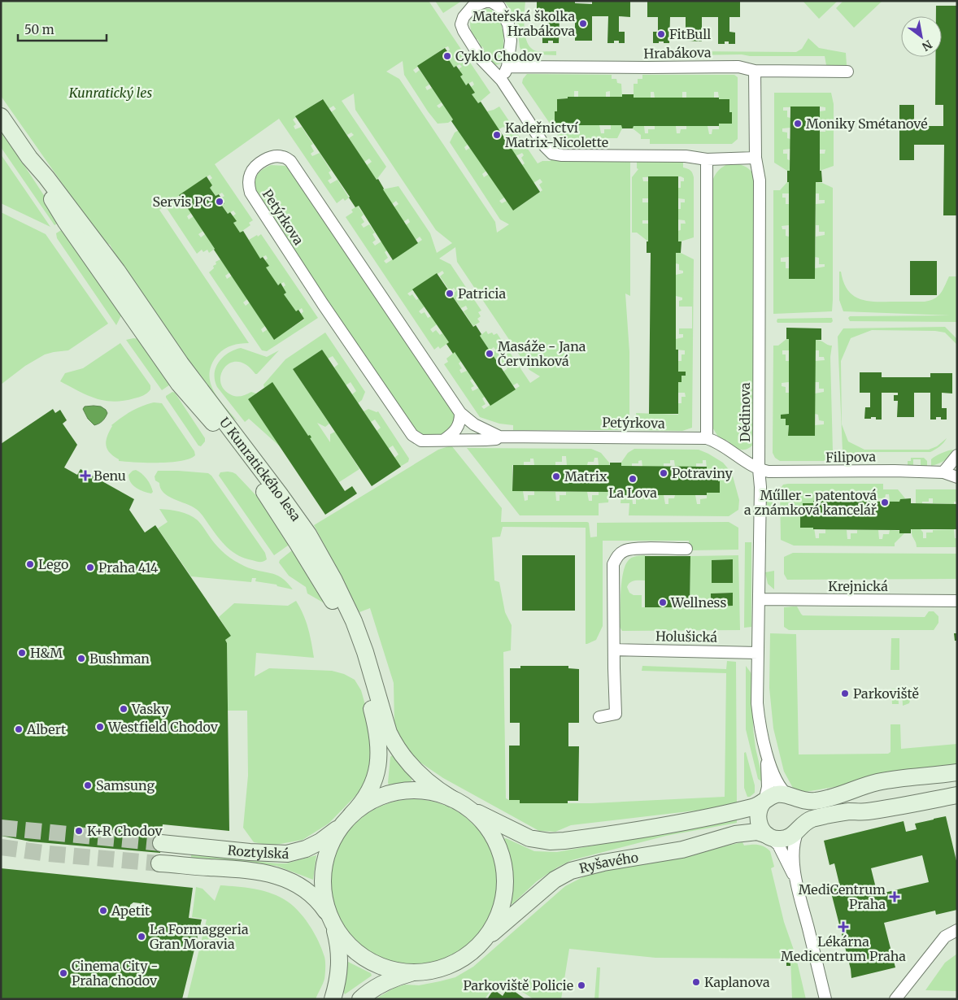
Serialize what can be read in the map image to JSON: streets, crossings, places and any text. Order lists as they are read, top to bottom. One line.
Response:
{"streets":{"main road":["U Kunratického lesa","Roztylská","Ryšavého"],"street":["Hrabákova","Petýrkova","Dědinova","Filipova","Krejnická","Holušická"]},"crossings":[["Hrabákova","Dědinova"],["Petýrkova","Dědinova"],["Petýrkova","Filipova"],["Dědinova","Filipova"],["Dědinova","Krejnická"],["Dědinova","Holušická"],["Dědinova","Ryšavého"],["U Kunratického lesa","Roztylská"],["U Kunratického lesa","Ryšavého"]],"parks":["Kunratický les"],"places":{"other":["Mateřská školka Hrabákova","FitBull","Cyklo Chodov","Moniky Smétanové","Kadeřnictví Matrix-Nicolette","Servis PC","Patricia","Masáže - Jana Červinková","Potraviny","Matrix","La Lova","Műller - patentová a známková kancelář","Lego","Praha 414","Wellness","H&M","Bushman","Parkoviště","Vasky","Westfield Chodov","Albert","Samsung","K+R Chodov","Apetit","La Formaggeria Gran Moravia","Cinema City - Praha chodov","Kaplanova","Parkoviště Policie"],"health":["Benu","MediCentrum Praha","Lékárna Medicentrum Praha"]},"scale_bar":"50 m","north":"bottom right"}
